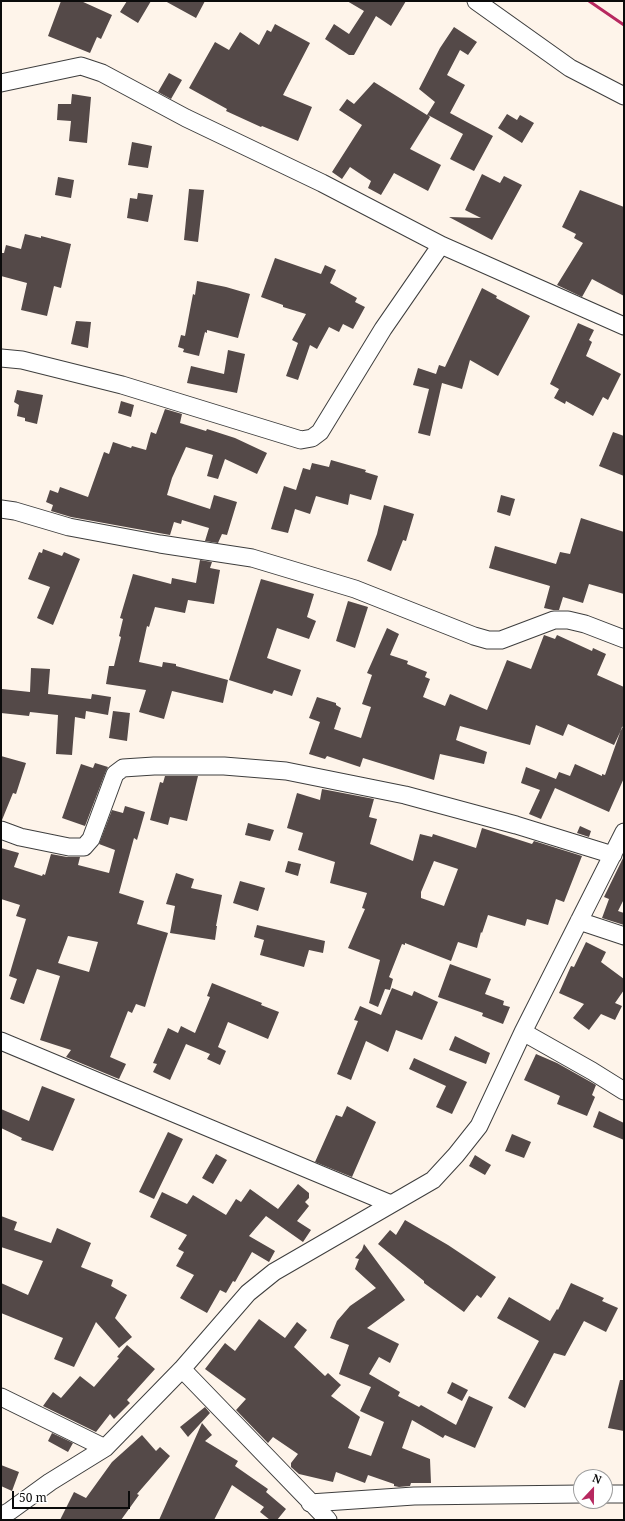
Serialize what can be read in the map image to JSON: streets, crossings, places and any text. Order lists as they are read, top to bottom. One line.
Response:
{"scale_bar":"50 m","north":"top"}
